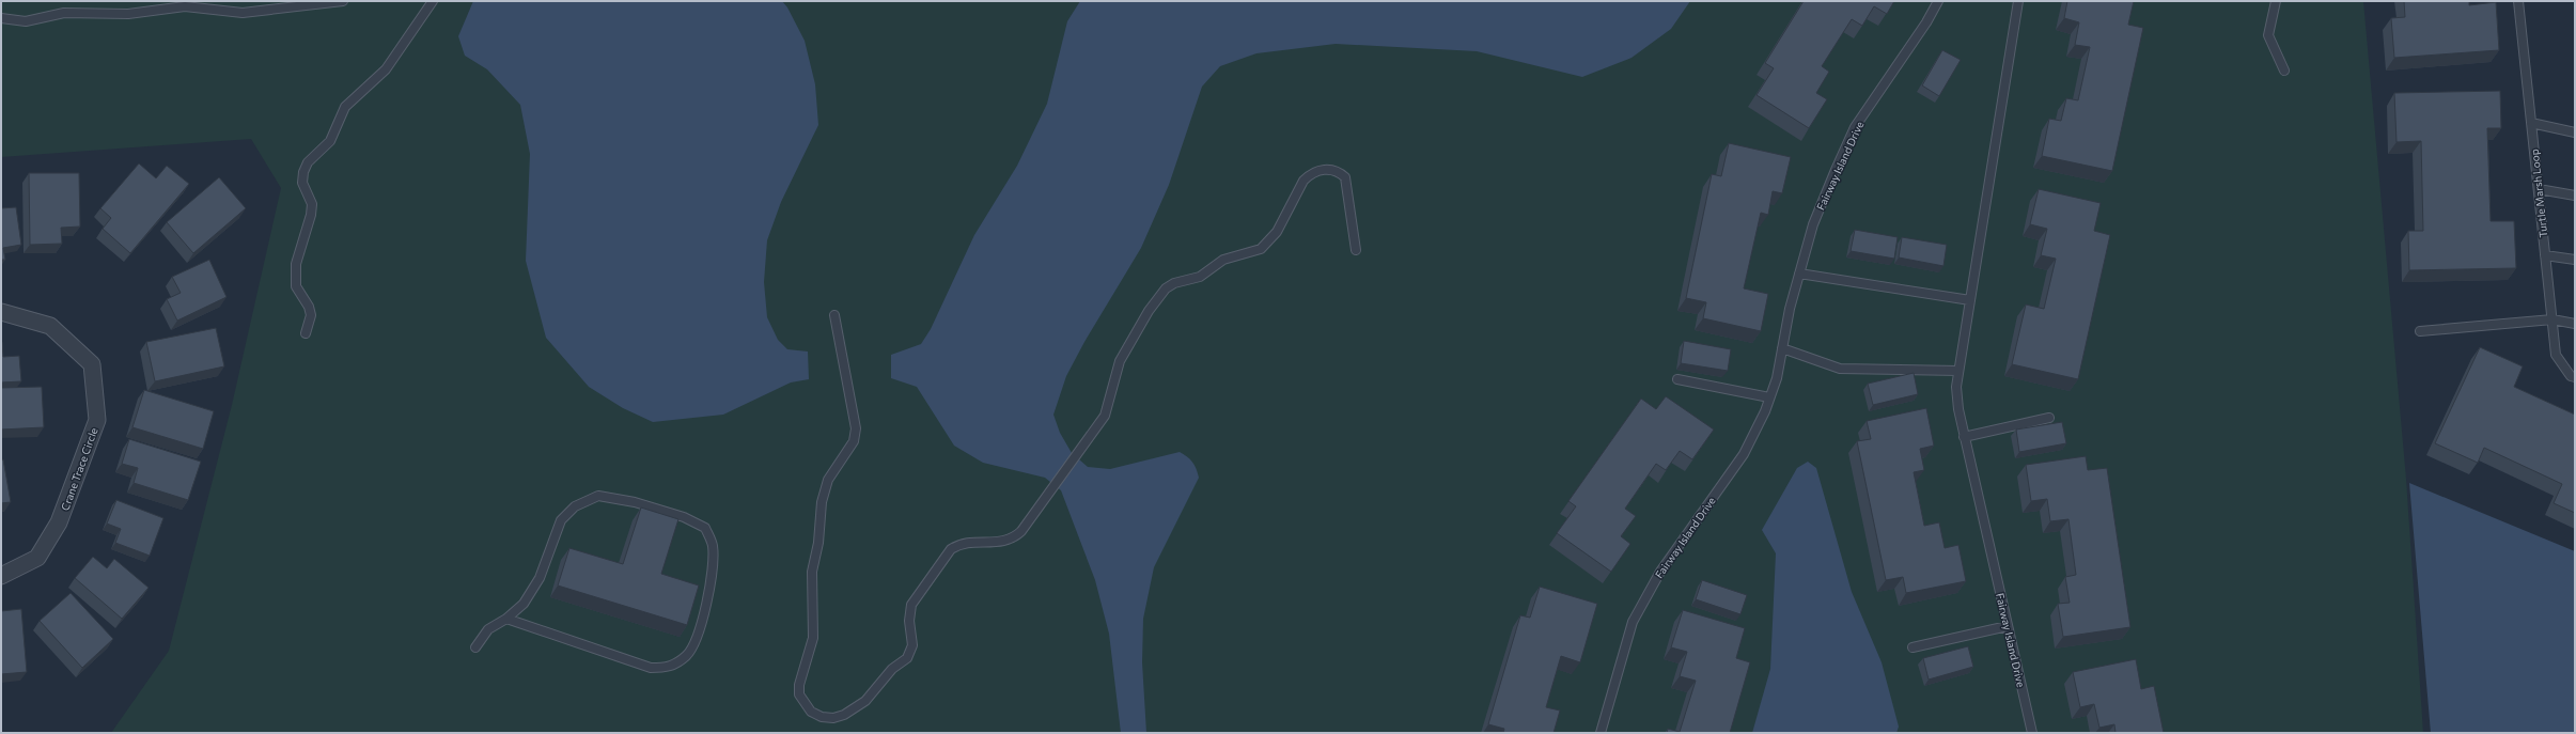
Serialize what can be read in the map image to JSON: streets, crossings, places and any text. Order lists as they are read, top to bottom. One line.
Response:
{"streets":{"street":["Crane Trace Circle"],"lane":["Fairway Island Drive","Turtle Marsh Loop"]}}
